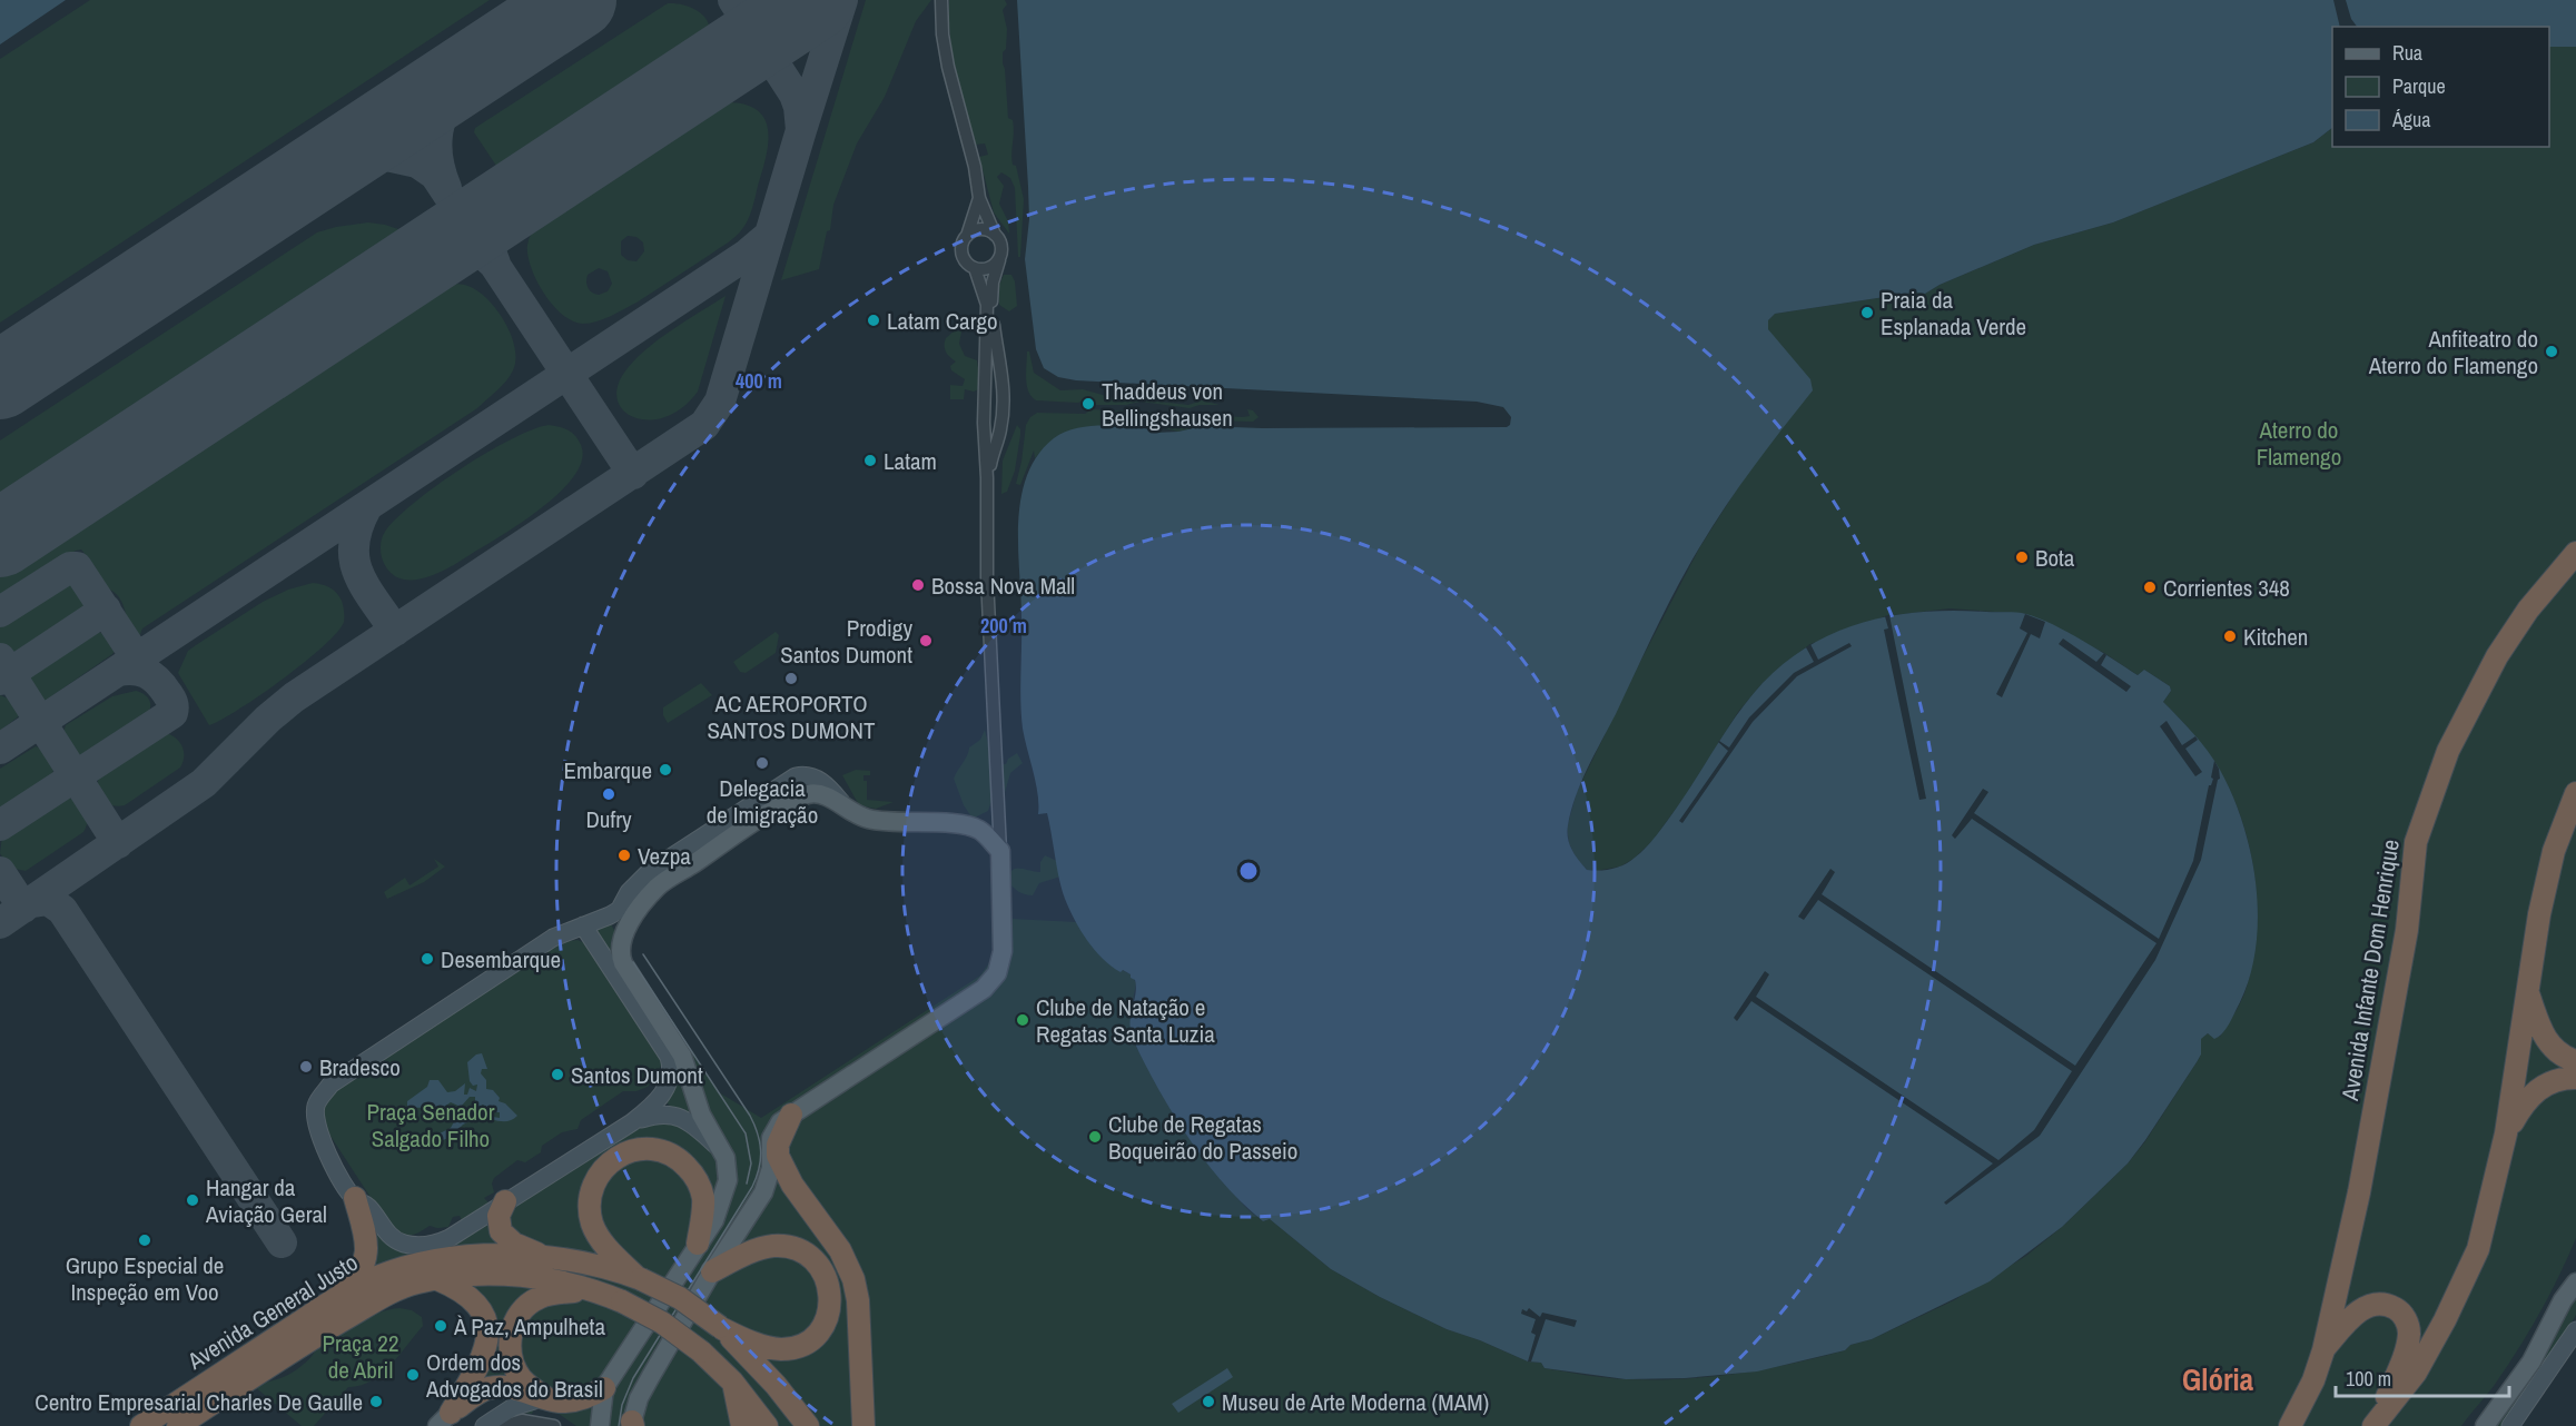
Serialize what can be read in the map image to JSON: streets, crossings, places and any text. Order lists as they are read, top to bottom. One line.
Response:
{"streets":{"highway":["Avenida Infante Dom Henrique","Avenida General Justo"]},"districts":["Glória"],"parks":["Aterro do Flamengo","Praça Senador Salgado Filho","Praça 22 de Abril"],"places":["Praia da Esplanada Verde","Latam Cargo","Anfiteatro do Aterro do Flamengo","Thaddeus von Bellingshausen","Latam","Bota","Bossa Nova Mall","Corrientes 348","Kitchen","Prodigy Santos Dumont","AC AEROPORTO SANTOS DUMONT","Delegacia de Imigração","Embarque","Dufry","Vezpa","Desembarque","Clube de Natação e Regatas Santa Luzia","Bradesco","Santos Dumont","Clube de Regatas Boqueirão do Passeio","Hangar da Aviação Geral","Grupo Especial de Inspeção em Voo","À Paz, Ampulheta","Ordem dos Advogados do Brasil","Centro Empresarial Charles De Gaulle","Museu de Arte Moderna (MAM)"],"legend":["Rua","Parque","Água"],"scale_bar":"100 m","rings":["400 m","200 m"]}
